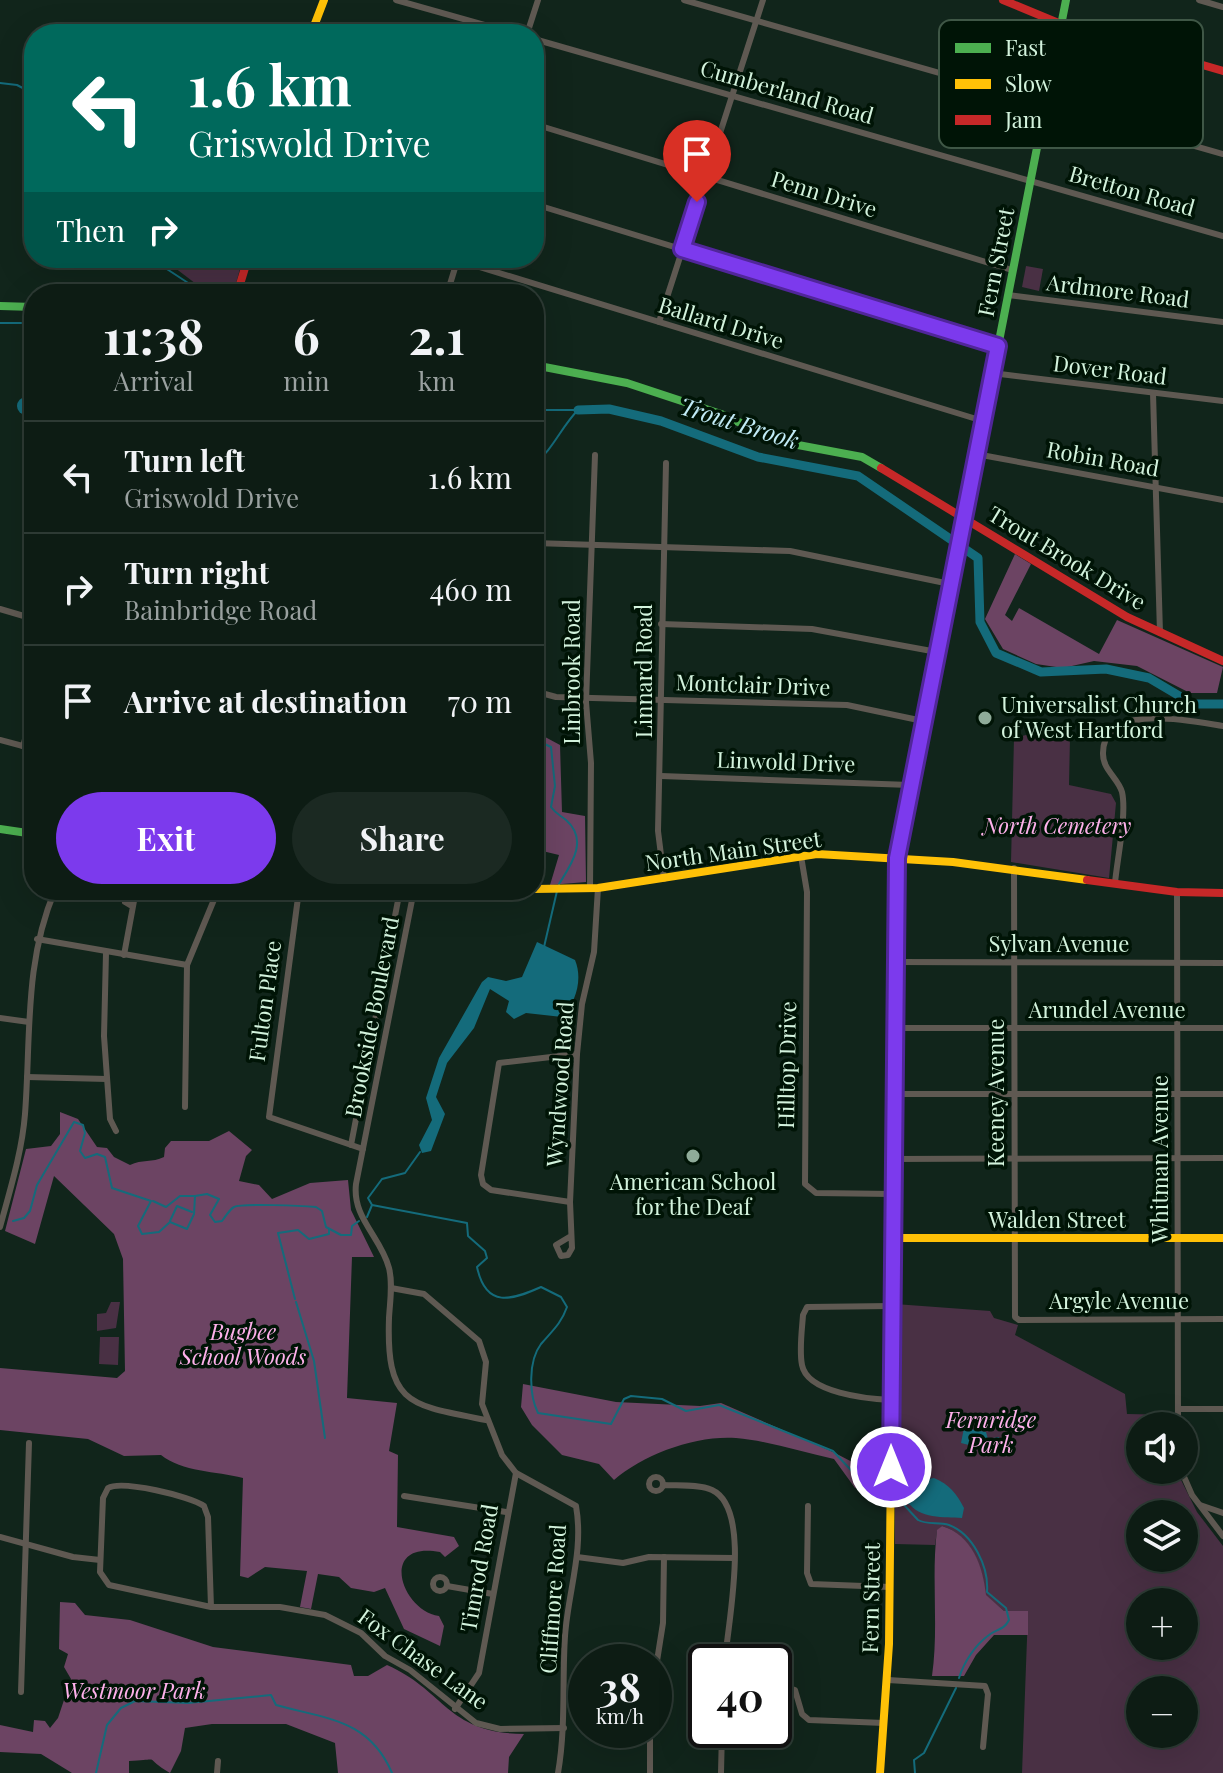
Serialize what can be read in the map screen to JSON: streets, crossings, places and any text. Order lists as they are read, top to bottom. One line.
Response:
{"streets":{"street":["Cumberland Road","Bretton Road","Penn Drive","Fern Street","Ardmore Road","Ballard Drive","Dover Road","Robin Road","Trout Brook Drive","Linnard Road","Linbrook Road","Montclair Drive","Linwold Drive","North Main Street","Sylvan Avenue","Fulton Place","Arundel Avenue","Brookside Boulevard","Hilltop Drive","Wyndwood Road","Keeney Avenue","Whitman Avenue","Walden Street","Argyle Avenue","Timrod Road","Cliffmore Road","Fox Chase Lane"]},"crossings":[["Cumberland Road","Bretton Road"],["Cumberland Road","Fern Street"],["Bretton Road","Fern Street"],["Penn Drive","Fern Street"],["Fern Street","Ardmore Road"],["Fern Street","Ballard Drive"],["Fern Street","Dover Road"],["Fern Street","Robin Road"],["Fern Street","Trout Brook Drive"],["Fern Street","Montclair Drive"],["Fern Street","Linwold Drive"],["Fern Street","North Main Street"],["Fern Street","Sylvan Avenue"],["Fern Street","Arundel Avenue"],["Fern Street","Hilltop Drive"],["Fern Street","Walden Street"],["Linnard Road","Montclair Drive"],["Linnard Road","Linwold Drive"],["Linnard Road","North Main Street"],["Linbrook Road","Montclair Drive"],["Linbrook Road","North Main Street"],["Linbrook Road","Wyndwood Road"],["North Main Street","Hilltop Drive"],["North Main Street","Wyndwood Road"],["North Main Street","Keeney Avenue"],["North Main Street","Whitman Avenue"],["Sylvan Avenue","Keeney Avenue"],["Sylvan Avenue","Whitman Avenue"],["Fulton Place","Brookside Boulevard"],["Arundel Avenue","Keeney Avenue"],["Arundel Avenue","Whitman Avenue"],["Brookside Boulevard","Cliffmore Road"],["Keeney Avenue","Walden Street"],["Keeney Avenue","Argyle Avenue"],["Whitman Avenue","Walden Street"],["Whitman Avenue","Argyle Avenue"],["Timrod Road","Cliffmore Road"],["Timrod Road","Fox Chase Lane"],["Cliffmore Road","Fox Chase Lane"]],"water":["Trout Brook"],"parks":["North Cemetery","Bugbee School Woods","Fernridge Park","Westmoor Park"],"places":["Universalist Church of West Hartford","American School for the Deaf"],"legend":["Fast","Slow","Jam"],"page":{"turn":["1.6 km","Griswold Drive"],"then":"Then","eta":["11:38","Arrival","6","min","2.1","km"],"list":[{"name":"Turn left","note":"Griswold Drive","value":"1.6 km"},{"name":"Turn right","note":"Bainbridge Road","value":"460 m"},{"name":"Arrive at destination","value":"70 m"}],"buttons":["Exit","Share"],"map_buttons":["+","−"],"speed":"38 km/h","limit":"40"}}
